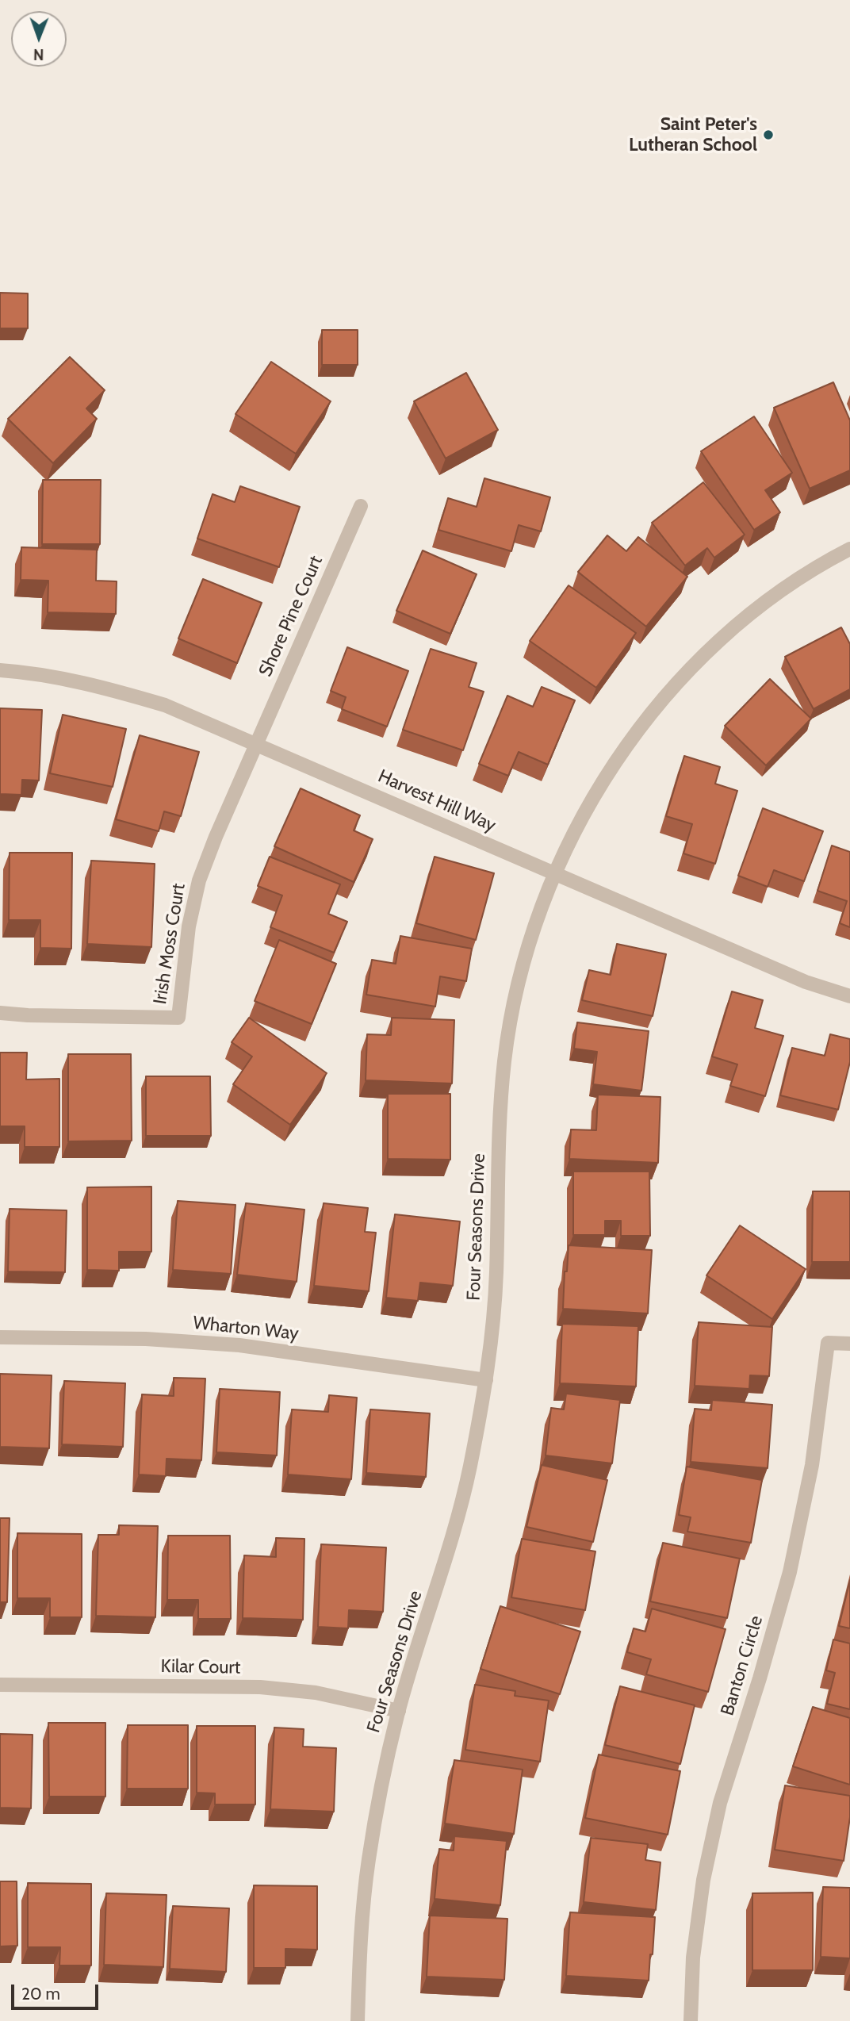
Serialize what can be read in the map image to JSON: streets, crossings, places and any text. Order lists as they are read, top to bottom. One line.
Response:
{"streets":{"street":["Shore Pine Court","Harvest Hill Way","Irish Moss Court","Four Seasons Drive","Wharton Way","Banton Circle","Kilar Court"]},"crossings":[["Shore Pine Court","Harvest Hill Way"],["Shore Pine Court","Irish Moss Court"],["Harvest Hill Way","Irish Moss Court"],["Harvest Hill Way","Four Seasons Drive"],["Four Seasons Drive","Wharton Way"],["Four Seasons Drive","Kilar Court"]],"places":["Saint Peter's Lutheran School"],"scale_bar":"20 m","north":"bottom"}
